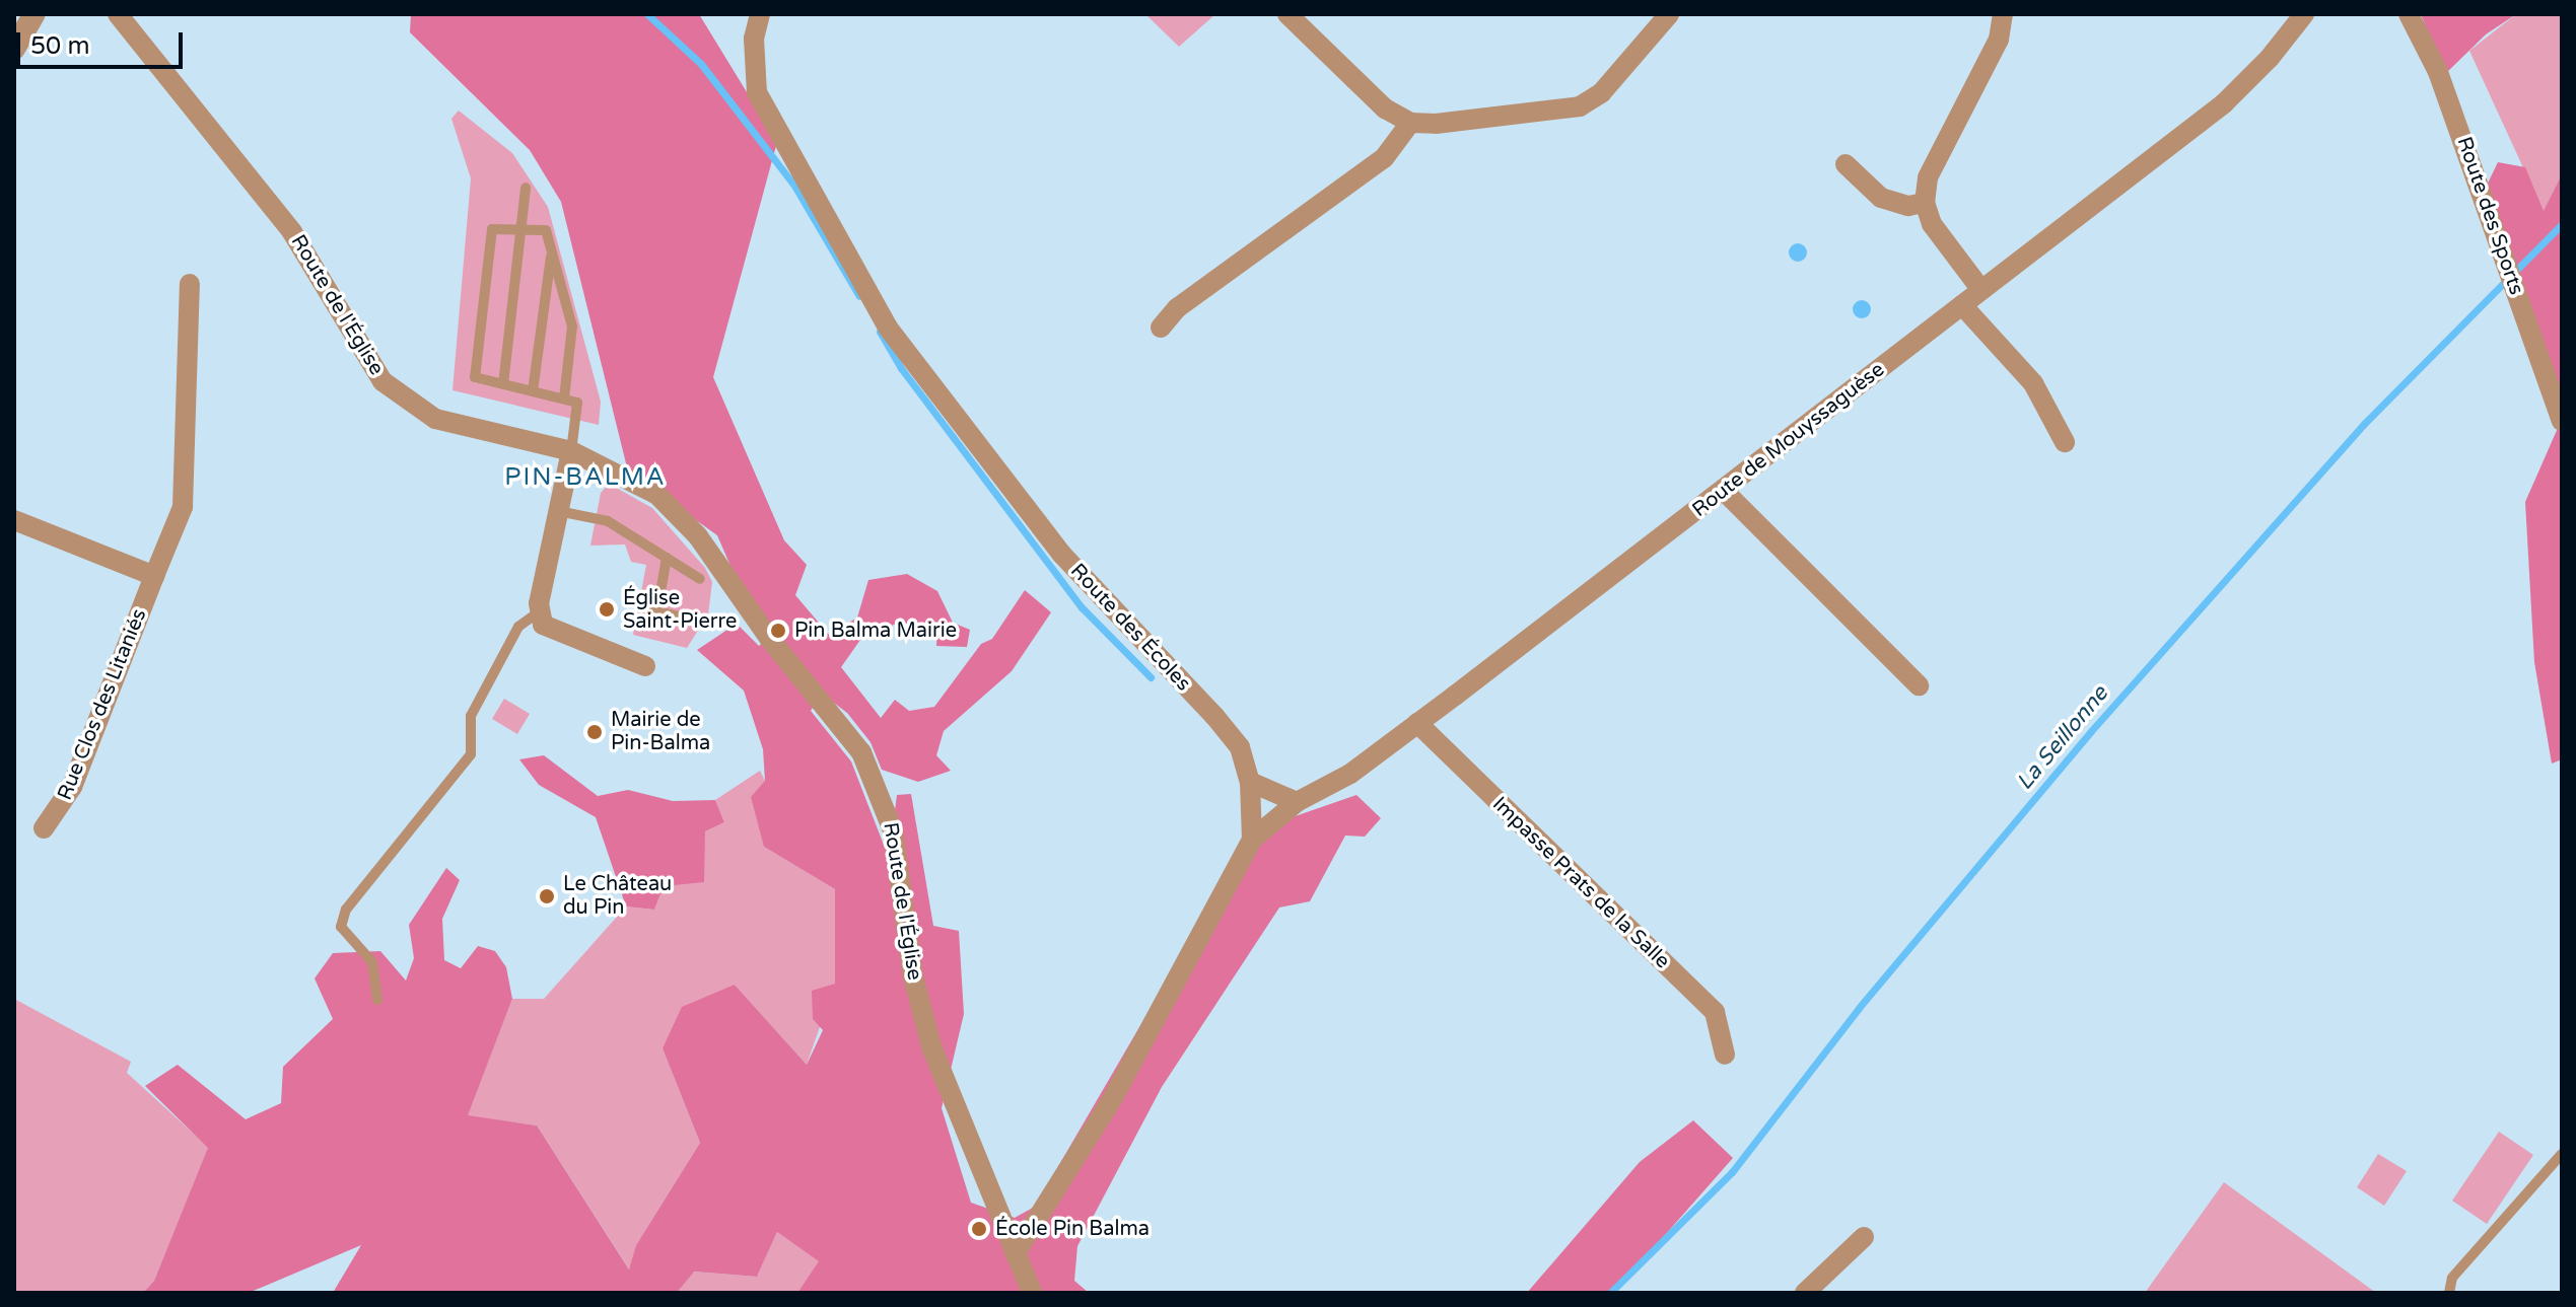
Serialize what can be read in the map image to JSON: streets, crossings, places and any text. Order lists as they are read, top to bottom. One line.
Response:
{"streets":{"street":["Route des Sports","Route de l'Église","Route de Mouyssaguèse","Route des Écoles","Rue Clos des Litaniés","Impasse Prats de la Salle"]},"crossings":[["Route de Mouyssaguèse","Route des Écoles"],["Route de Mouyssaguèse","Impasse Prats de la Salle"]],"districts":["PIN-BALMA"],"water":["La Seillonne"],"places":["Église Saint-Pierre","Pin Balma Mairie","Mairie de Pin-Balma","Le Château du Pin","École Pin Balma"],"scale_bar":"50 m"}
